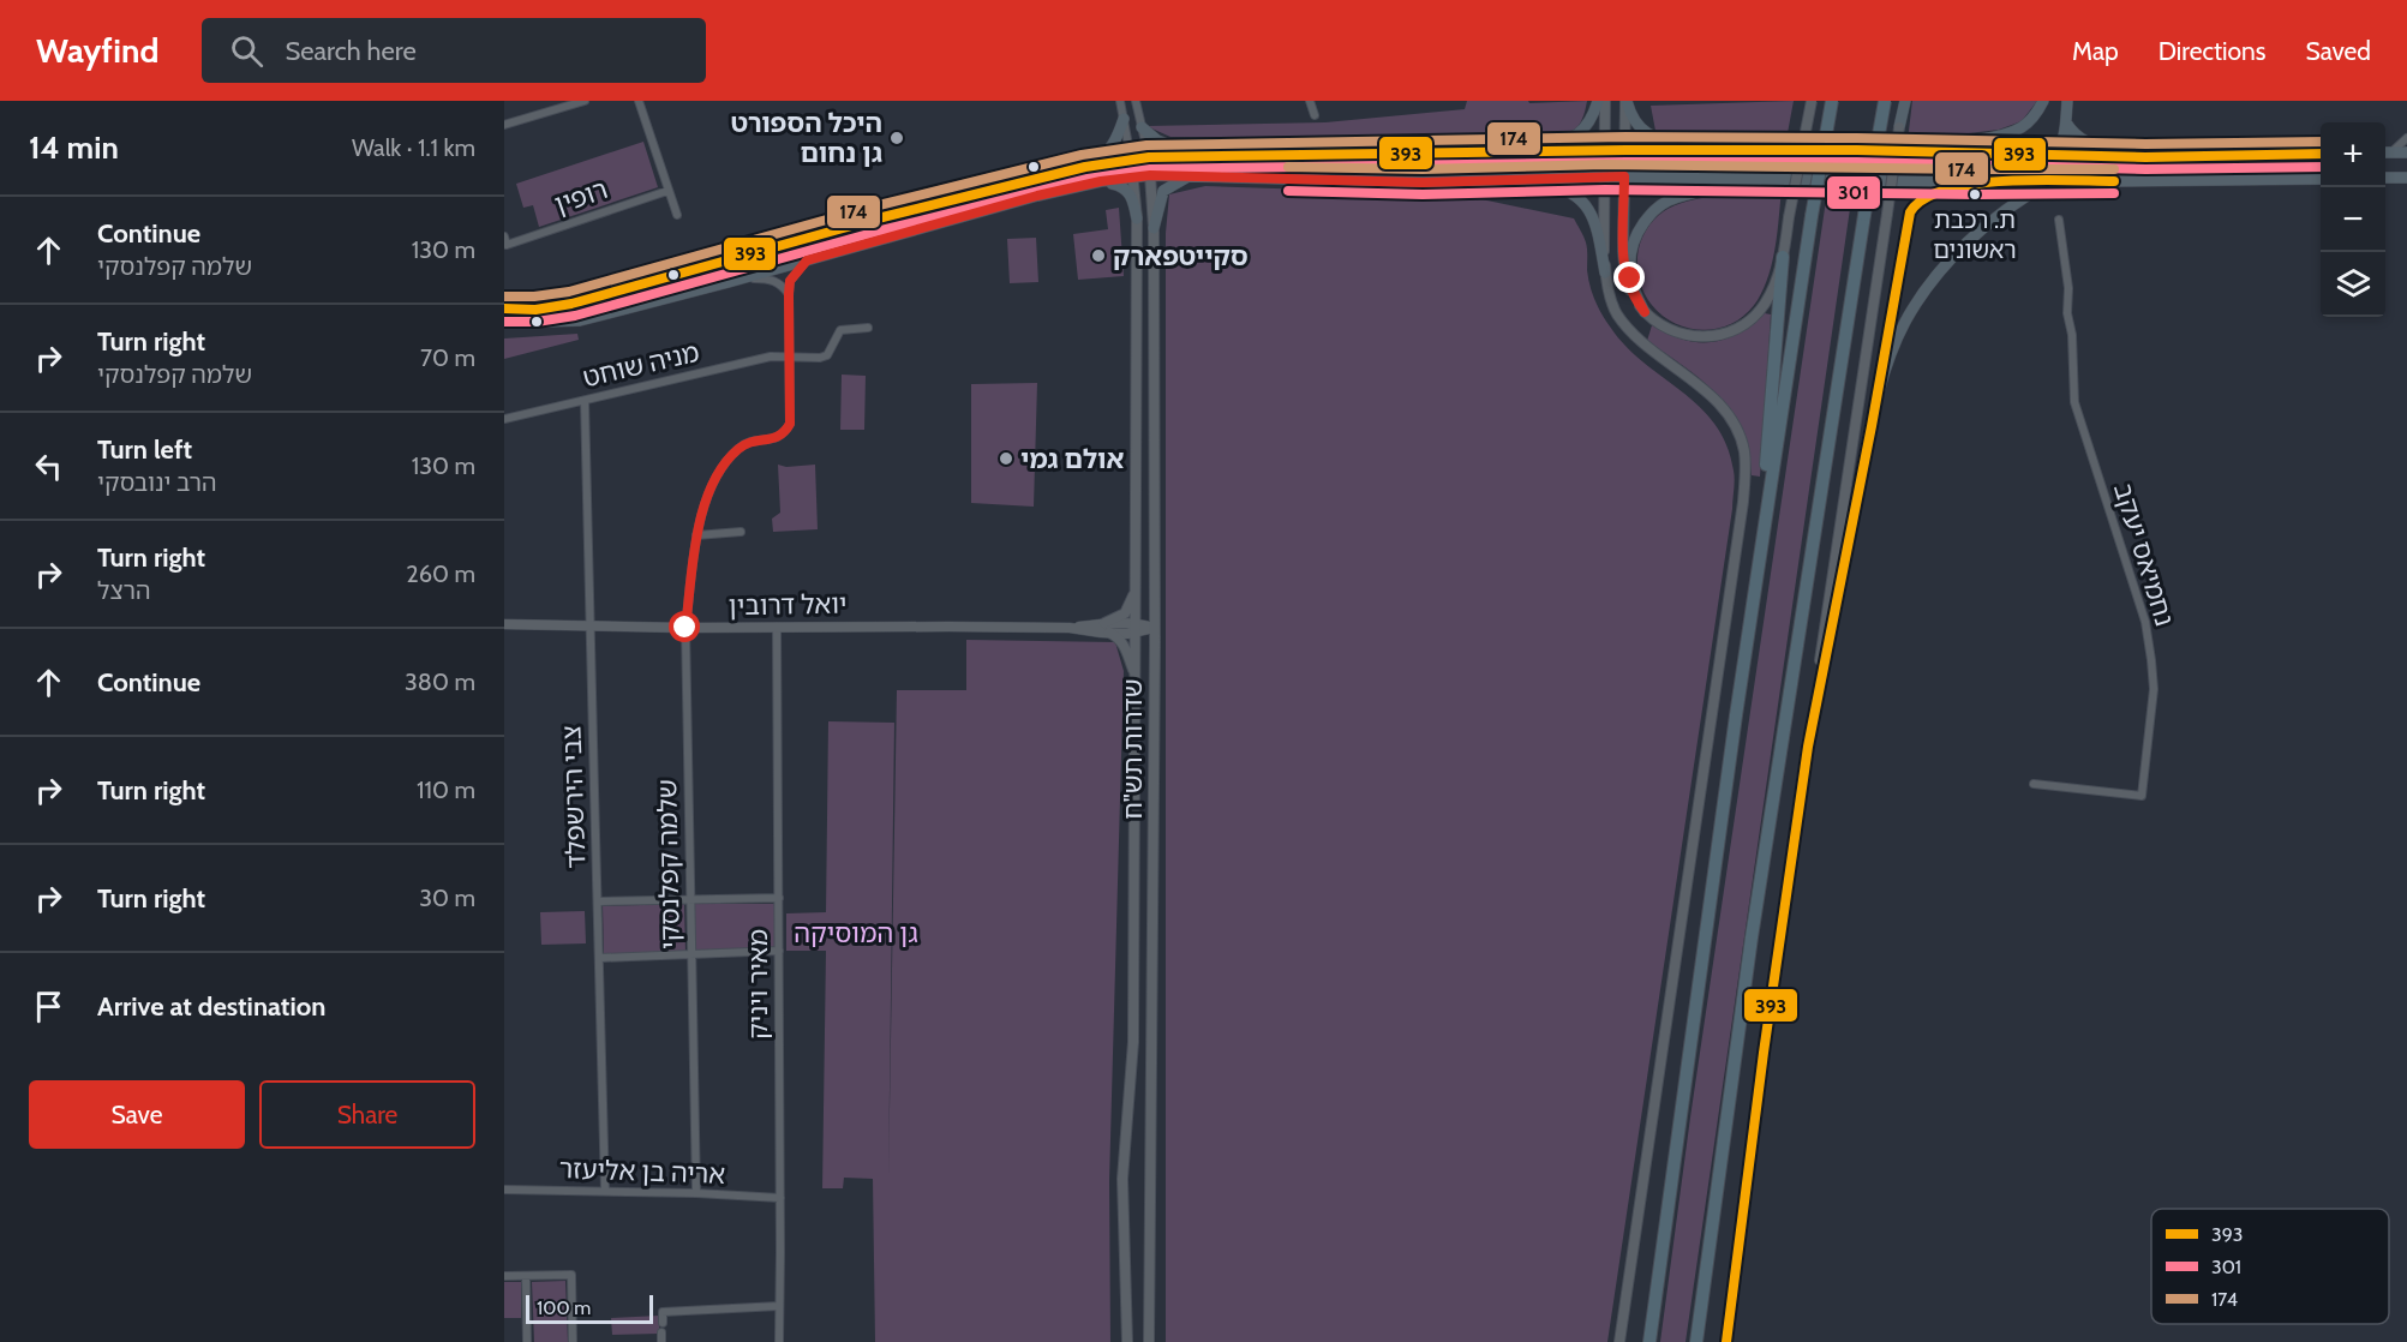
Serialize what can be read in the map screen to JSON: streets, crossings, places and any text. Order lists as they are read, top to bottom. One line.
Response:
{"streets":{"main road":["שדרות תש\"ח"],"street":["רופין","מניה שוחט","נחמיאס יעקב","יואל דרובין","צבי הירשפלד","שלמה קפלנסקי","מאיר ויניק","אריה בן אליעזר"]},"crossings":[["מניה שוחט","צבי הירשפלד"],["מניה שוחט","שלמה קפלנסקי"],["יואל דרובין","שדרות תש\"ח"],["יואל דרובין","צבי הירשפלד"],["יואל דרובין","שלמה קפלנסקי"],["יואל דרובין","מאיר ויניק"],["צבי הירשפלד","אריה בן אליעזר"],["שלמה קפלנסקי","אריה בן אליעזר"],["מאיר ויניק","אריה בן אליעזר"]],"parks":["גן המוסיקה"],"places":["היכל הספורט גן נחום","ת. רכבת ראשונים","סקייטפארק","אולם גמי"],"lines":["transit line 174","transit line 393","transit line 301"],"legend":["393","301","174"],"scale_bar":"100 m","page":{"header":"Wayfind","search":"Search here","nav":["Map","Directions","Saved"],"heading":["14 min","Walk · 1.1 km"],"map_buttons":["+","−"],"list":[["Continue","שלמה קפלנסקי","130 m"],["Turn right","שלמה קפלנסקי","70 m"],["Turn left","הרב ינובסקי","130 m"],["Turn right","הרצל","260 m"],["Continue","380 m"],["Turn right","110 m"],["Turn right","30 m"],"Arrive at destination"],"buttons":["Save","Share"],"scale":"100 m"}}
